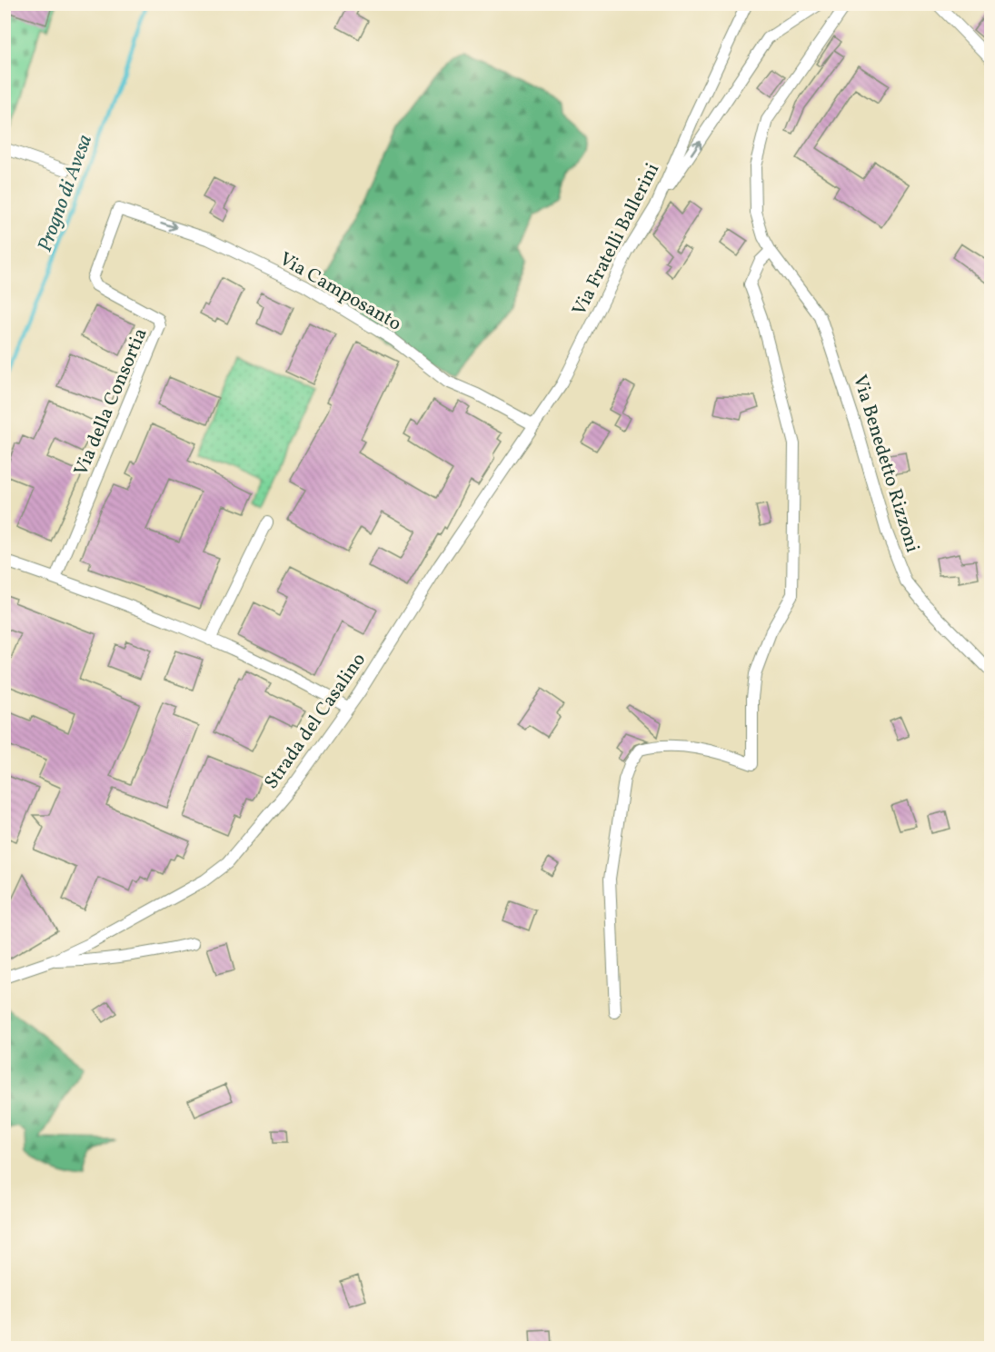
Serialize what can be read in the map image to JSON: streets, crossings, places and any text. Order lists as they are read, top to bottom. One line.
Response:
{"streets":{"street":["Via Fratelli Ballerini","Via Camposanto","Via della Consortia","Via Benedetto Rizzoni","Strada del Casalino"]},"crossings":[["Via Fratelli Ballerini","Via Camposanto"],["Via Fratelli Ballerini","Strada del Casalino"],["Via Camposanto","Via della Consortia"],["Via Camposanto","Strada del Casalino"]],"one_way":["Via Camposanto"],"water":["Progno di Avesa"]}
